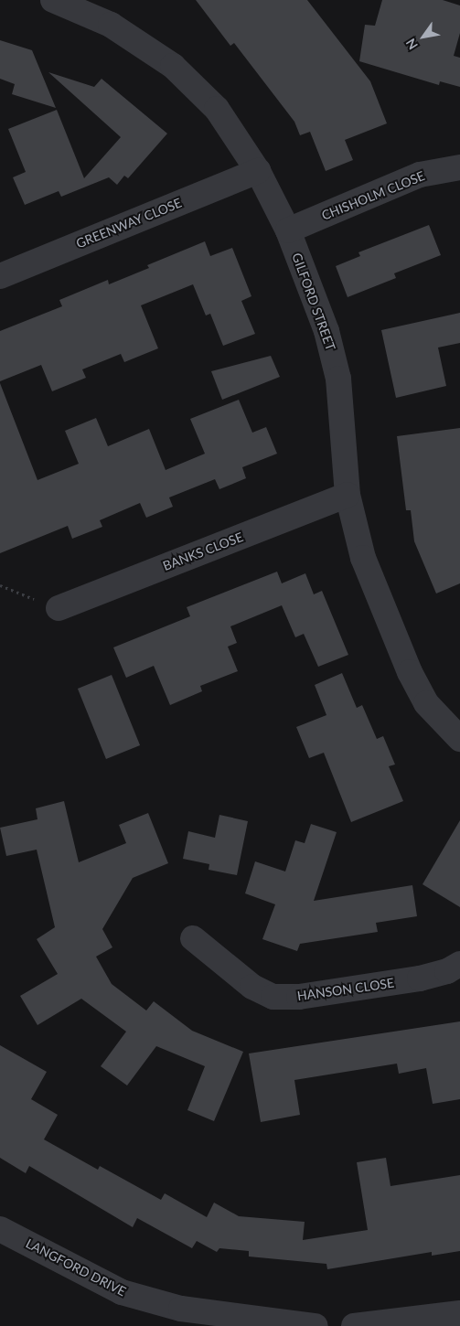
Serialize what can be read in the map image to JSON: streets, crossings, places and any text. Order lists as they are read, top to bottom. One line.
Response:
{"streets":{"street":["CHISHOLM CLOSE","GREENWAY CLOSE","GILFORD STREET","BANKS CLOSE","HANSON CLOSE","LANGFORD DRIVE"]},"crossings":[["CHISHOLM CLOSE","GILFORD STREET"],["GREENWAY CLOSE","GILFORD STREET"],["GILFORD STREET","BANKS CLOSE"]],"north":"bottom left"}
